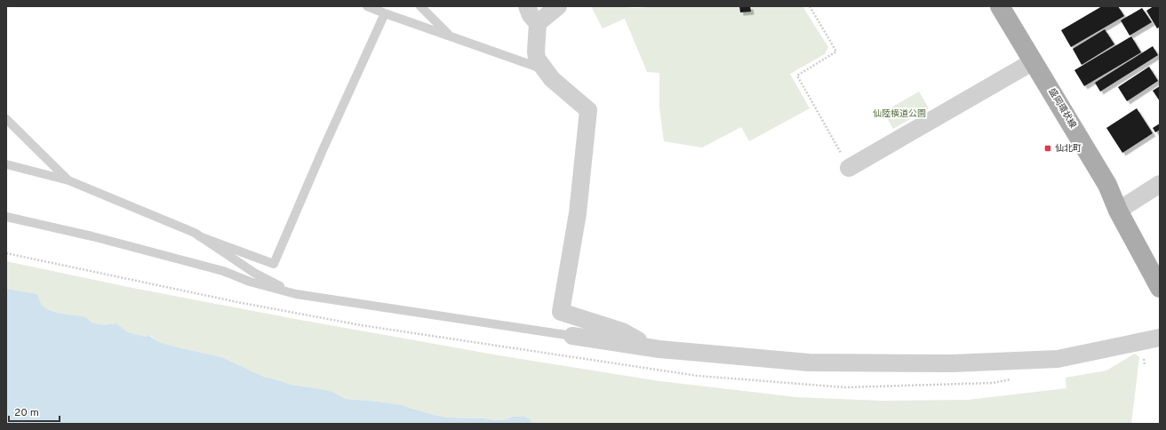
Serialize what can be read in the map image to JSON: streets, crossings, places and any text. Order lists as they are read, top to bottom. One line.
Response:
{"streets":{"main road":["盛岡環状線"]},"parks":["仙陸横道公園"],"places":{"transit":["仙北町"]},"scale_bar":"20 m"}
